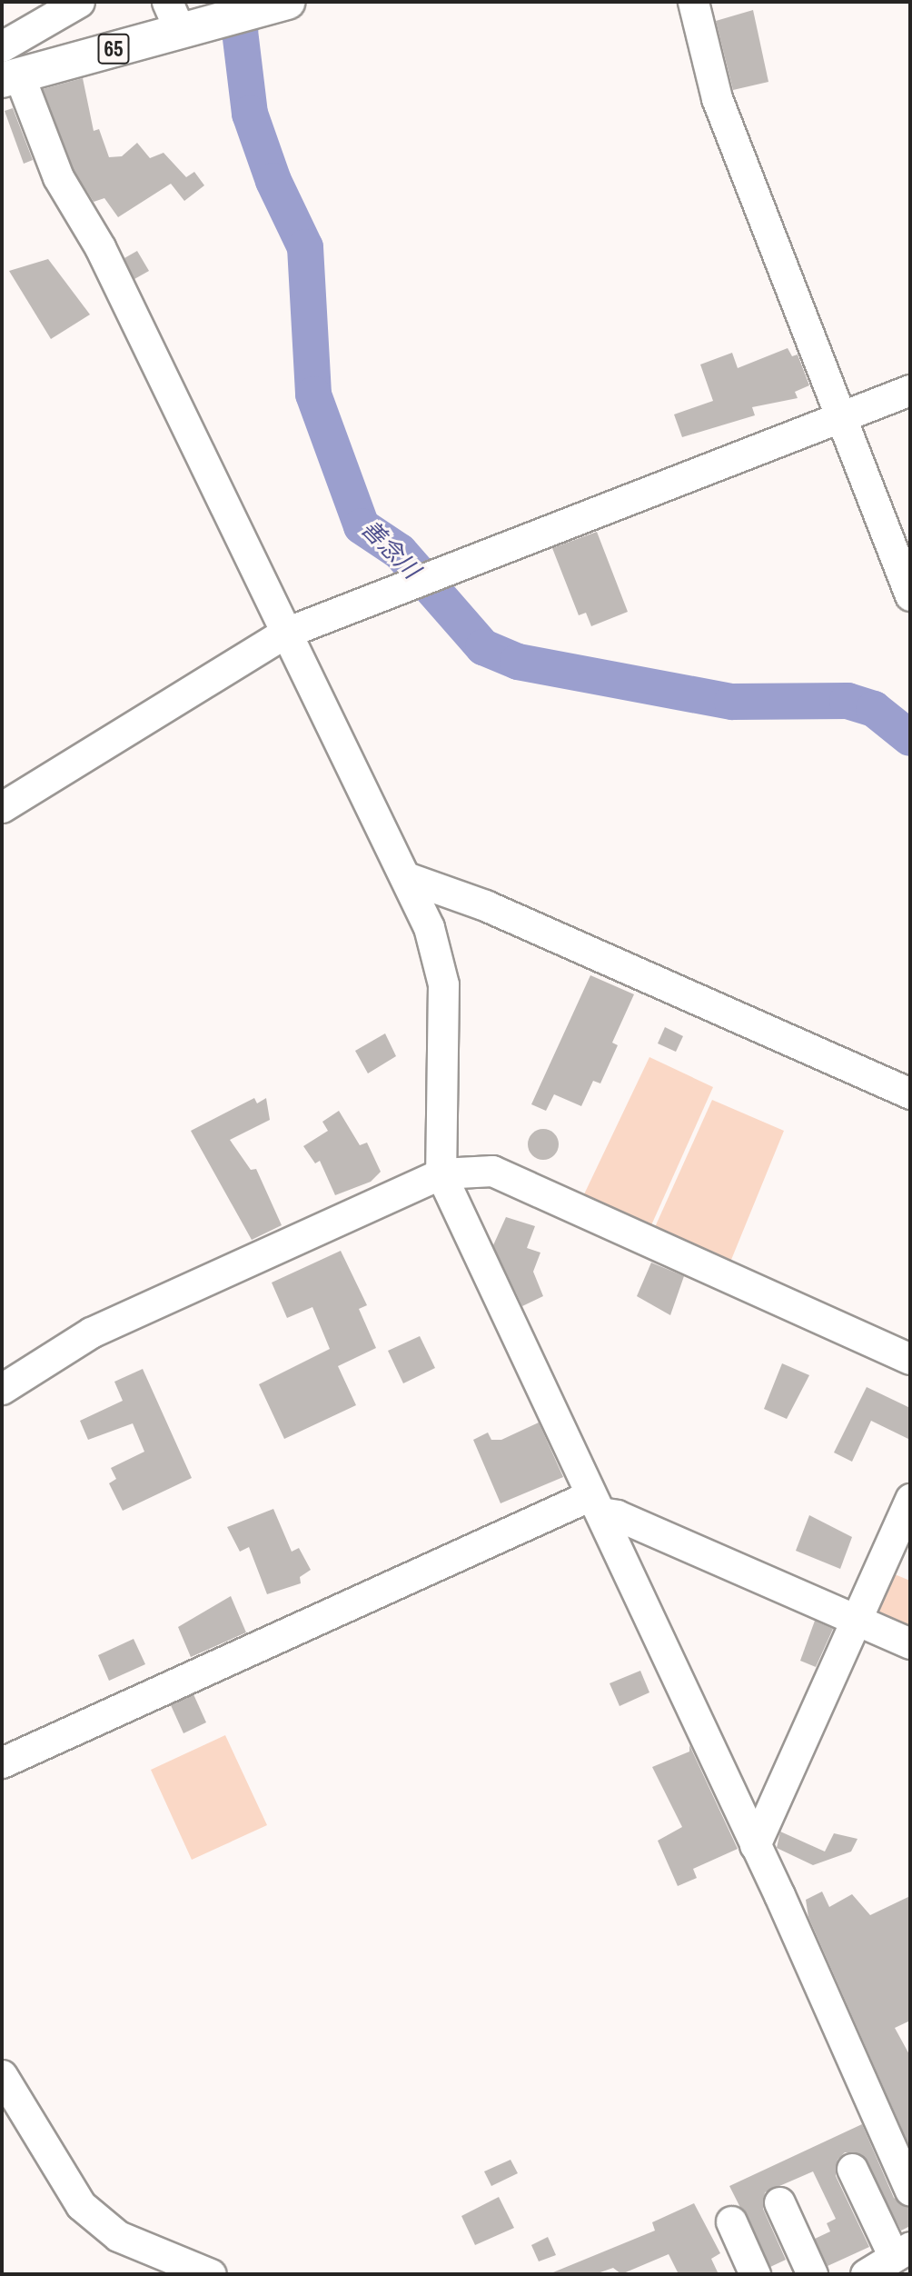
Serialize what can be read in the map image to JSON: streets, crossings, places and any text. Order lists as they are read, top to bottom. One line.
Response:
{"streets":{"main road":["65"]},"water":["善念川"]}
